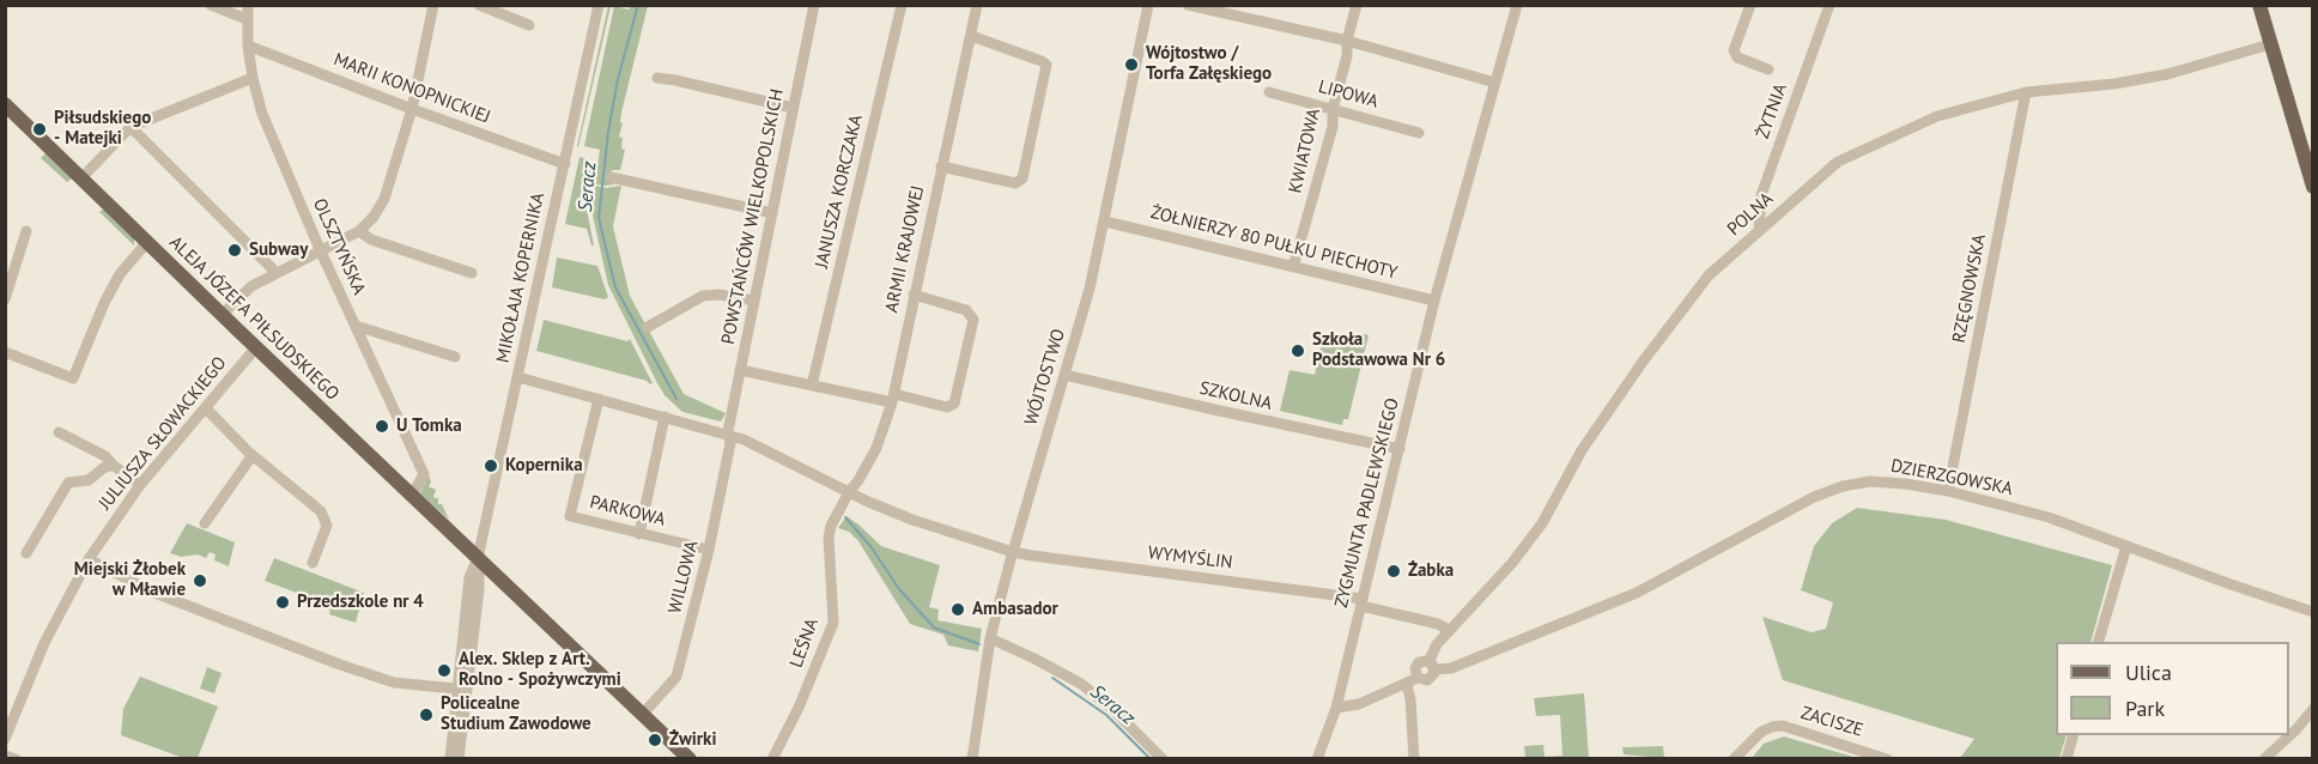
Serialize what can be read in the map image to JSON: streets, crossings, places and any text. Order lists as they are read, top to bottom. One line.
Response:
{"streets":{"main road":["ALEJA JÓZEFA PIŁSUDSKIEGO"],"street":["MARII KONOPNICKIEJ","LIPOWA","ŻYTNIA","KWIATOWA","JANUSZA KORCZAKA","POLNA","POWSTAŃCÓW WIELKOPOLSKICH","ŻOŁNIERZY 80 PUŁKU PIECHOTY","OLSZTYŃSKA","ARMII KRAJOWEJ","MIKOŁAJA KOPERNIKA","RZĘGNOWSKA","WÓJTOSTWO","SZKOLNA","JULIUSZA SŁOWACKIEGO","DZIERZGOWSKA","ZYGMUNTA PADLEWSKIEGO","PARKOWA","WYMYŚLIN","WILLOWA","LEŚNA","ZACISZE"]},"crossings":[["MARII KONOPNICKIEJ","OLSZTYŃSKA"],["MARII KONOPNICKIEJ","MIKOŁAJA KOPERNIKA"],["LIPOWA","KWIATOWA"],["ŻYTNIA","POLNA"],["KWIATOWA","ŻOŁNIERZY 80 PUŁKU PIECHOTY"],["POLNA","RZĘGNOWSKA"],["POLNA","DZIERZGOWSKA"],["POLNA","WYMYŚLIN"],["POWSTAŃCÓW WIELKOPOLSKICH","WYMYŚLIN"],["POWSTAŃCÓW WIELKOPOLSKICH","WILLOWA"],["ŻOŁNIERZY 80 PUŁKU PIECHOTY","WÓJTOSTWO"],["ŻOŁNIERZY 80 PUŁKU PIECHOTY","ZYGMUNTA PADLEWSKIEGO"],["OLSZTYŃSKA","ALEJA JÓZEFA PIŁSUDSKIEGO"],["ARMII KRAJOWEJ","WYMYŚLIN"],["ARMII KRAJOWEJ","LEŚNA"],["MIKOŁAJA KOPERNIKA","ALEJA JÓZEFA PIŁSUDSKIEGO"],["MIKOŁAJA KOPERNIKA","WYMYŚLIN"],["RZĘGNOWSKA","DZIERZGOWSKA"],["ALEJA JÓZEFA PIŁSUDSKIEGO","JULIUSZA SŁOWACKIEGO"],["ALEJA JÓZEFA PIŁSUDSKIEGO","WILLOWA"],["WÓJTOSTWO","SZKOLNA"],["WÓJTOSTWO","WYMYŚLIN"],["SZKOLNA","ZYGMUNTA PADLEWSKIEGO"],["DZIERZGOWSKA","ZYGMUNTA PADLEWSKIEGO"],["ZYGMUNTA PADLEWSKIEGO","WYMYŚLIN"],["PARKOWA","WYMYŚLIN"],["PARKOWA","WILLOWA"],["WYMYŚLIN","WILLOWA"],["WYMYŚLIN","LEŚNA"]],"water":["Seracz"],"places":["Wójtostwo / Torfa Załęskiego","Piłsudskiego - Matejki","Subway","Szkoła Podstawowa Nr 6","U Tomka","Kopernika","Żabka","Miejski Żłobek w Mławie","Przedszkole nr 4","Ambasador","Alex. Sklep z Art. Rolno - Spożywczymi","Policealne Studium Zawodowe","Żwirki"],"legend":["Ulica","Park"]}
